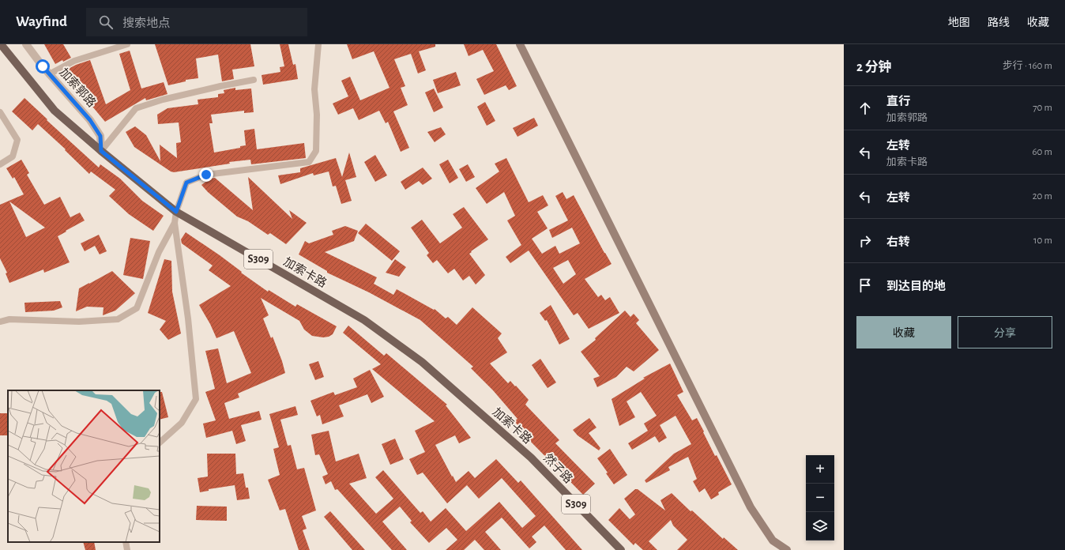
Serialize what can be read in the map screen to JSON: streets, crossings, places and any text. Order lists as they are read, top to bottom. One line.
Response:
{"streets":{"main road":["S309","加索卡路","然子路"],"street":["加索郭路"]},"crossings":[["加索郭路","加索卡路"],["加索卡路","然子路"]],"page":{"header":"Wayfind","search":"搜索地点","nav":["地图","路线","收藏"],"heading":["2 分钟","步行 · 160 m"],"list":[["直行","加索郭路","70 m"],["左转","加索卡路","60 m"],["左转","20 m"],["右转","10 m"],"到达目的地"],"buttons":["收藏","分享"],"map_buttons":["+","−"]}}
